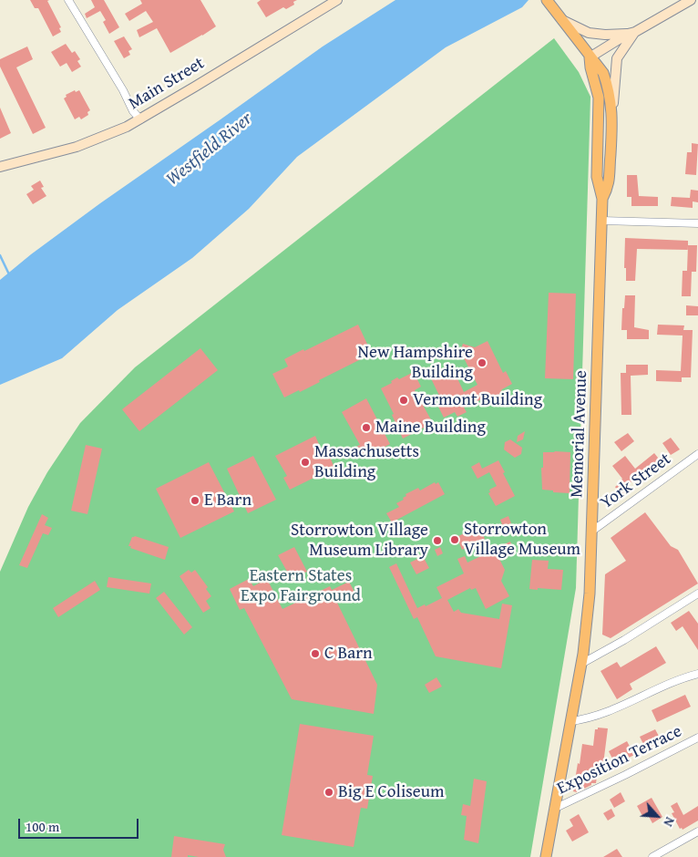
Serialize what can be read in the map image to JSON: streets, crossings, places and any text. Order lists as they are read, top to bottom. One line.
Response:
{"streets":{"main road":["Main Street","Memorial Avenue"],"street":["York Street","Exposition Terrace"]},"crossings":[["Memorial Avenue","York Street"],["Memorial Avenue","Exposition Terrace"]],"water":["Westfield River"],"parks":["Eastern States Expo Fairground"],"places":["New Hampshire Building","Vermont Building","Maine Building","Massachusetts Building","E Barn","Storrowton Village Museum","Storrowton Village Museum Library","C Barn","Big E Coliseum"],"scale_bar":"100 m","north":"bottom right"}
